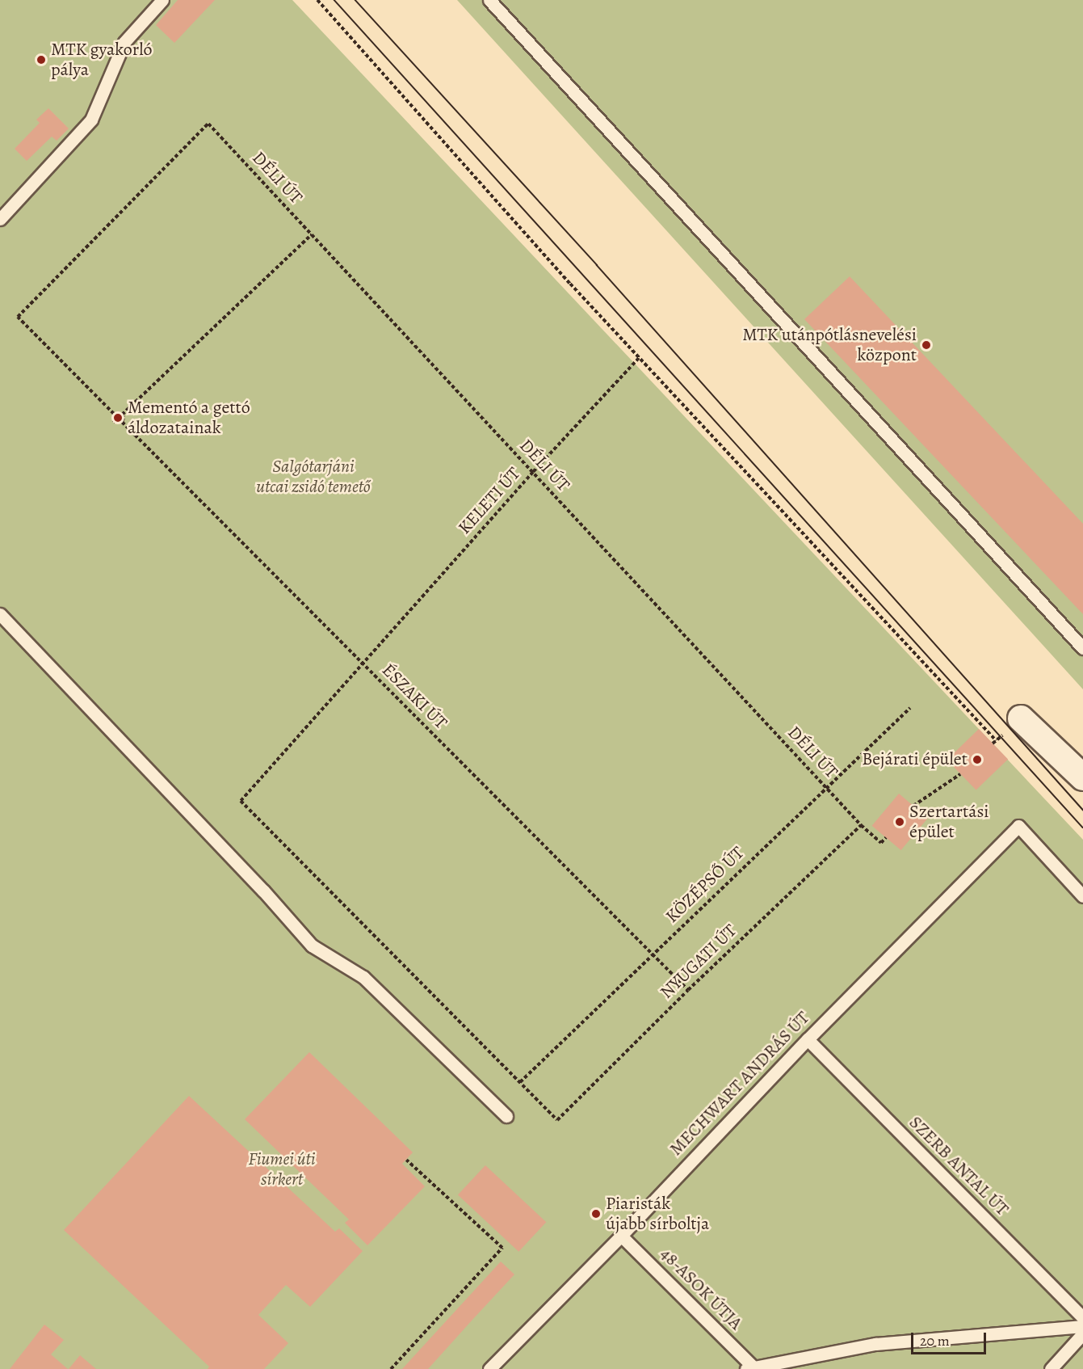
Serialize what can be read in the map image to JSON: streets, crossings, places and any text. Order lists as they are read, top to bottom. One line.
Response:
{"streets":{"lane":["MECHWART ANDRÁS ÚT","SZERB ANTAL ÚT","48-ASOK ÚTJA"],"path":["DÉLI ÚT","KELETI ÚT","ÉSZAKI ÚT","KÖZÉPSŐ ÚT","NYUGATI ÚT"]},"crossings":[["DÉLI ÚT","KELETI ÚT"],["DÉLI ÚT","ÉSZAKI ÚT"],["DÉLI ÚT","KÖZÉPSŐ ÚT"],["DÉLI ÚT","NYUGATI ÚT"],["KELETI ÚT","ÉSZAKI ÚT"],["KELETI ÚT","KÖZÉPSŐ ÚT"],["KELETI ÚT","NYUGATI ÚT"],["ÉSZAKI ÚT","KÖZÉPSŐ ÚT"],["ÉSZAKI ÚT","NYUGATI ÚT"],["KÖZÉPSŐ ÚT","NYUGATI ÚT"],["MECHWART ANDRÁS ÚT","SZERB ANTAL ÚT"],["MECHWART ANDRÁS ÚT","48-ASOK ÚTJA"]],"parks":["Salgótarjáni utcai zsidó temető","Fiumei úti sírkert"],"places":["MTK gyakorló pálya","MTK utánpótlásnevelési központ","Mementó a gettó áldozatainak","Bejárati épület","Szertartási épület","Piaristák újabb sírboltja"],"scale_bar":"20 m"}
